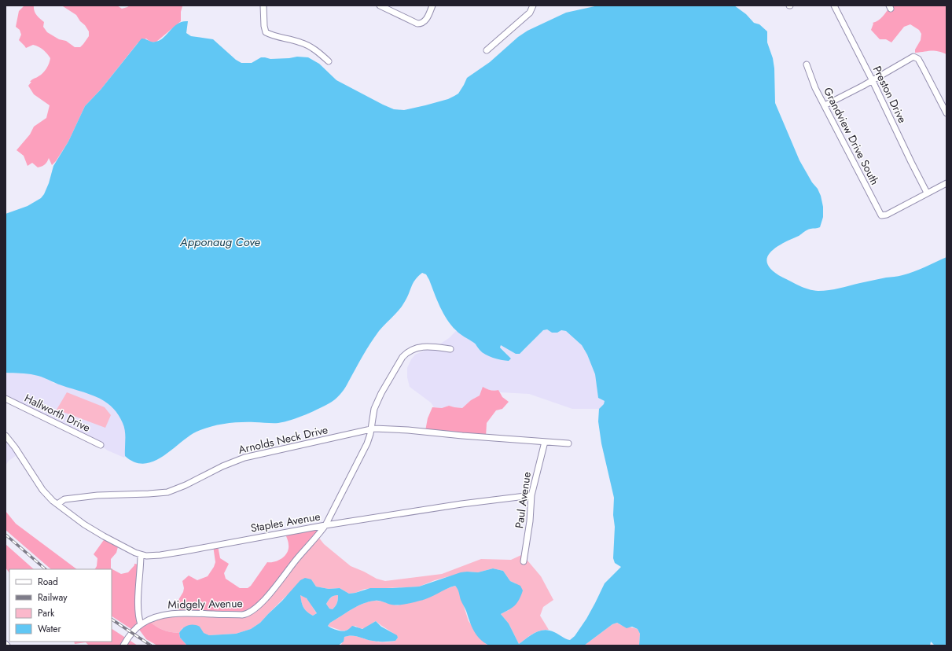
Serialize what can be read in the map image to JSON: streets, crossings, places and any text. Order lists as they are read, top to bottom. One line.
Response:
{"streets":{"street":["Preston Drive","Grandview Drive South","Hallworth Drive","Arnolds Neck Drive","Paul Avenue","Staples Avenue","Midgely Avenue"]},"crossings":[["Preston Drive","Grandview Drive South"],["Arnolds Neck Drive","Paul Avenue"],["Arnolds Neck Drive","Staples Avenue"],["Arnolds Neck Drive","Midgely Avenue"],["Paul Avenue","Staples Avenue"],["Staples Avenue","Midgely Avenue"]],"water":["Apponaug Cove"],"legend":["Road","Railway","Park","Water"]}
